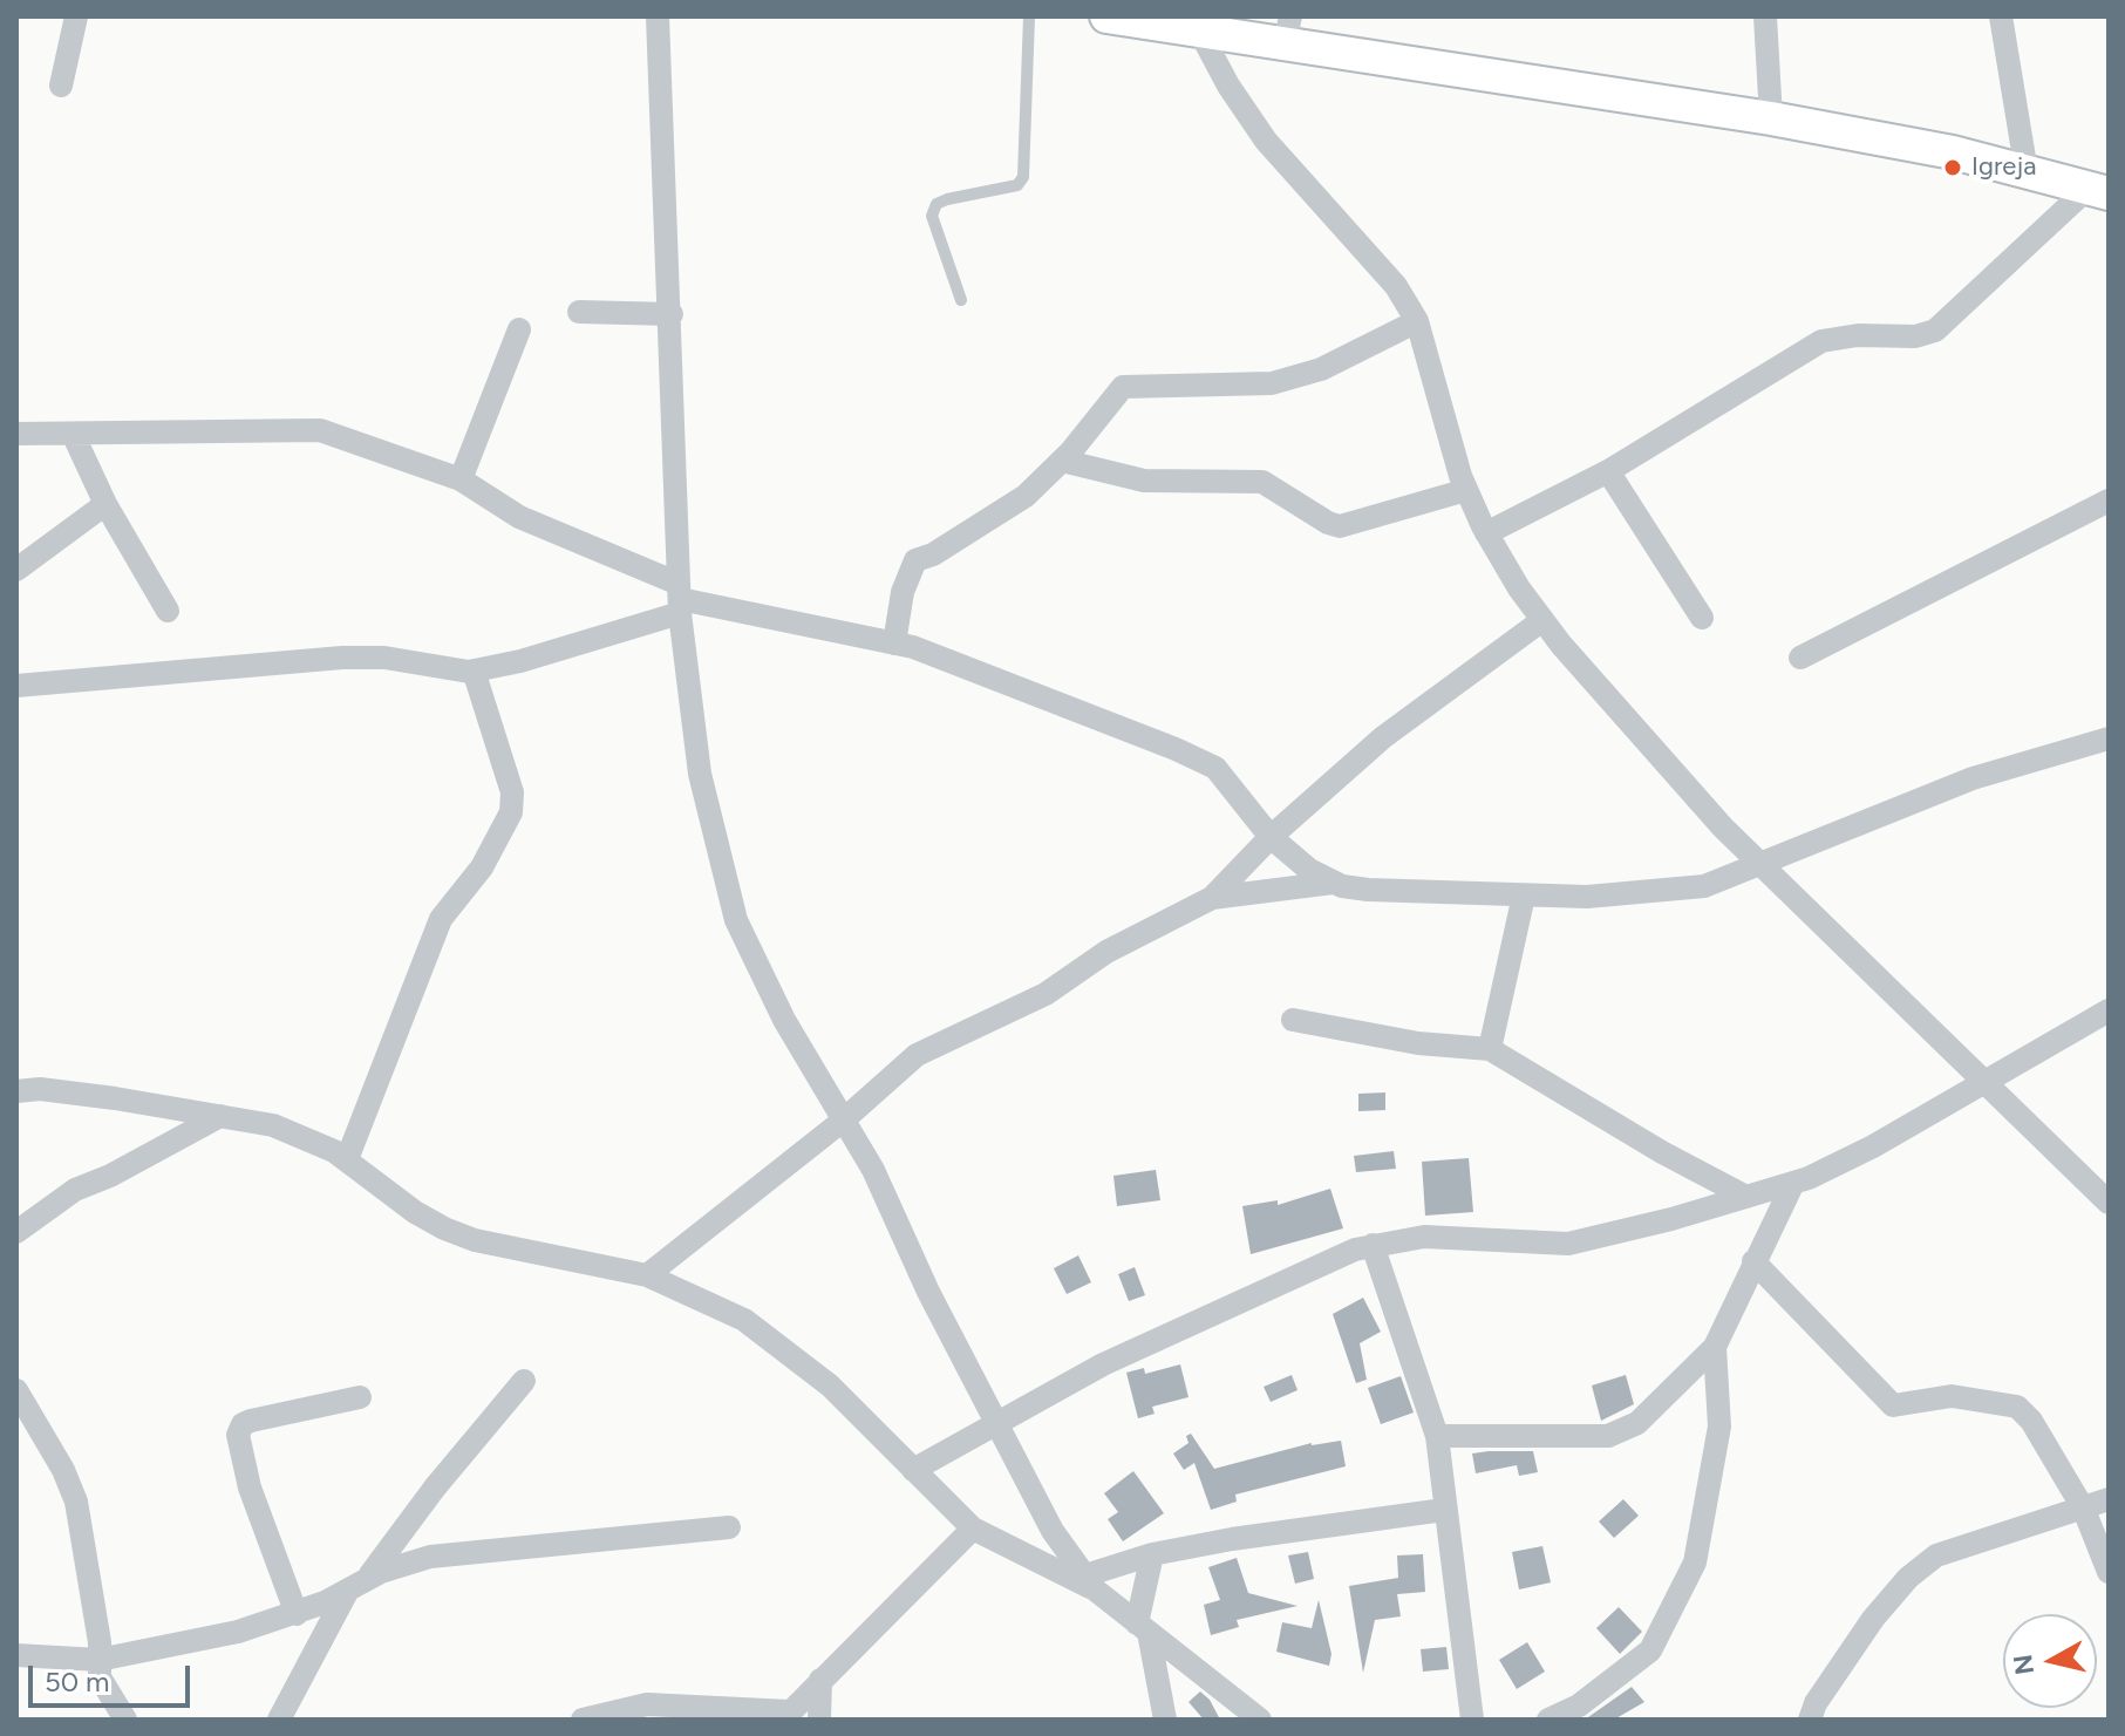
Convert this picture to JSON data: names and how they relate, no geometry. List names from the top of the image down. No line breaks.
{"places":["Igreja"],"scale_bar":"50 m","north":"left"}
